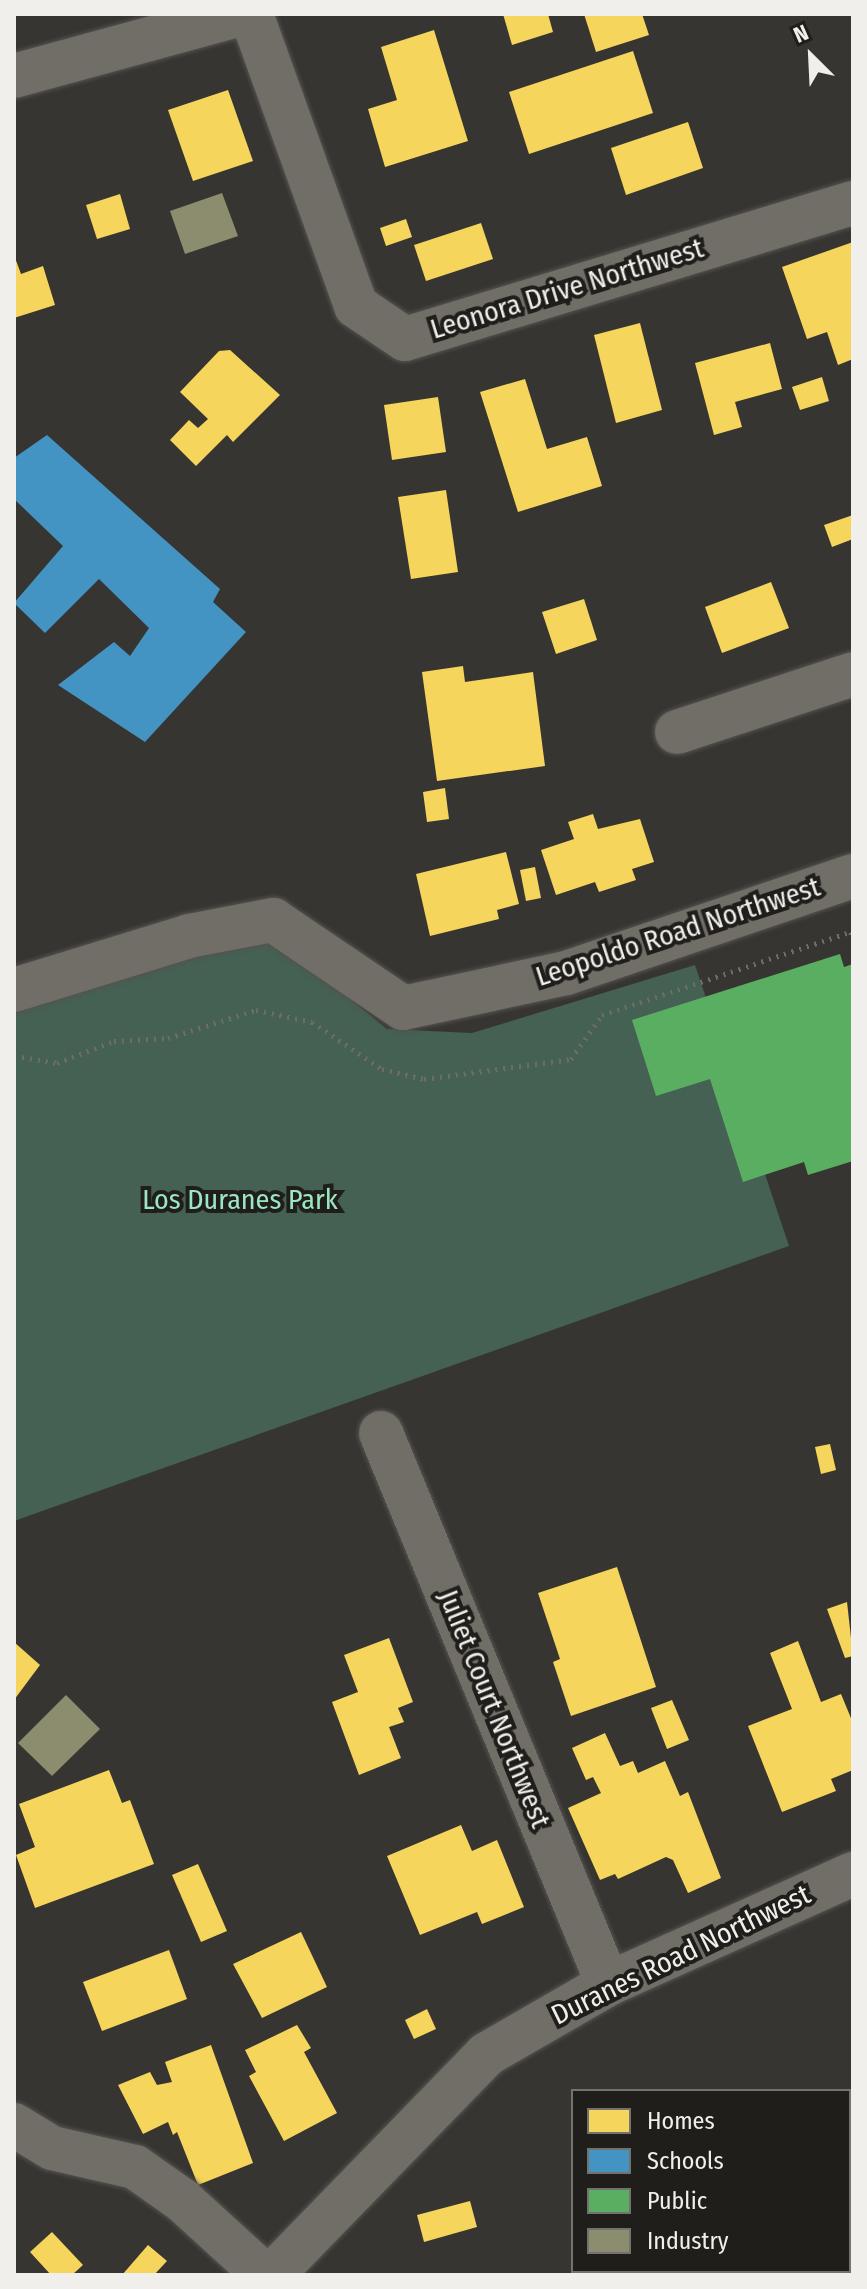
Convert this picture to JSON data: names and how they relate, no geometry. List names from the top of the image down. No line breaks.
{"streets":{"street":["Leonora Drive Northwest","Leopoldo Road Northwest","Juliet Court Northwest","Duranes Road Northwest"]},"crossings":[["Juliet Court Northwest","Duranes Road Northwest"]],"parks":["Los Duranes Park"],"legend":["Homes","Schools","Public","Industry"],"north":"top left"}
